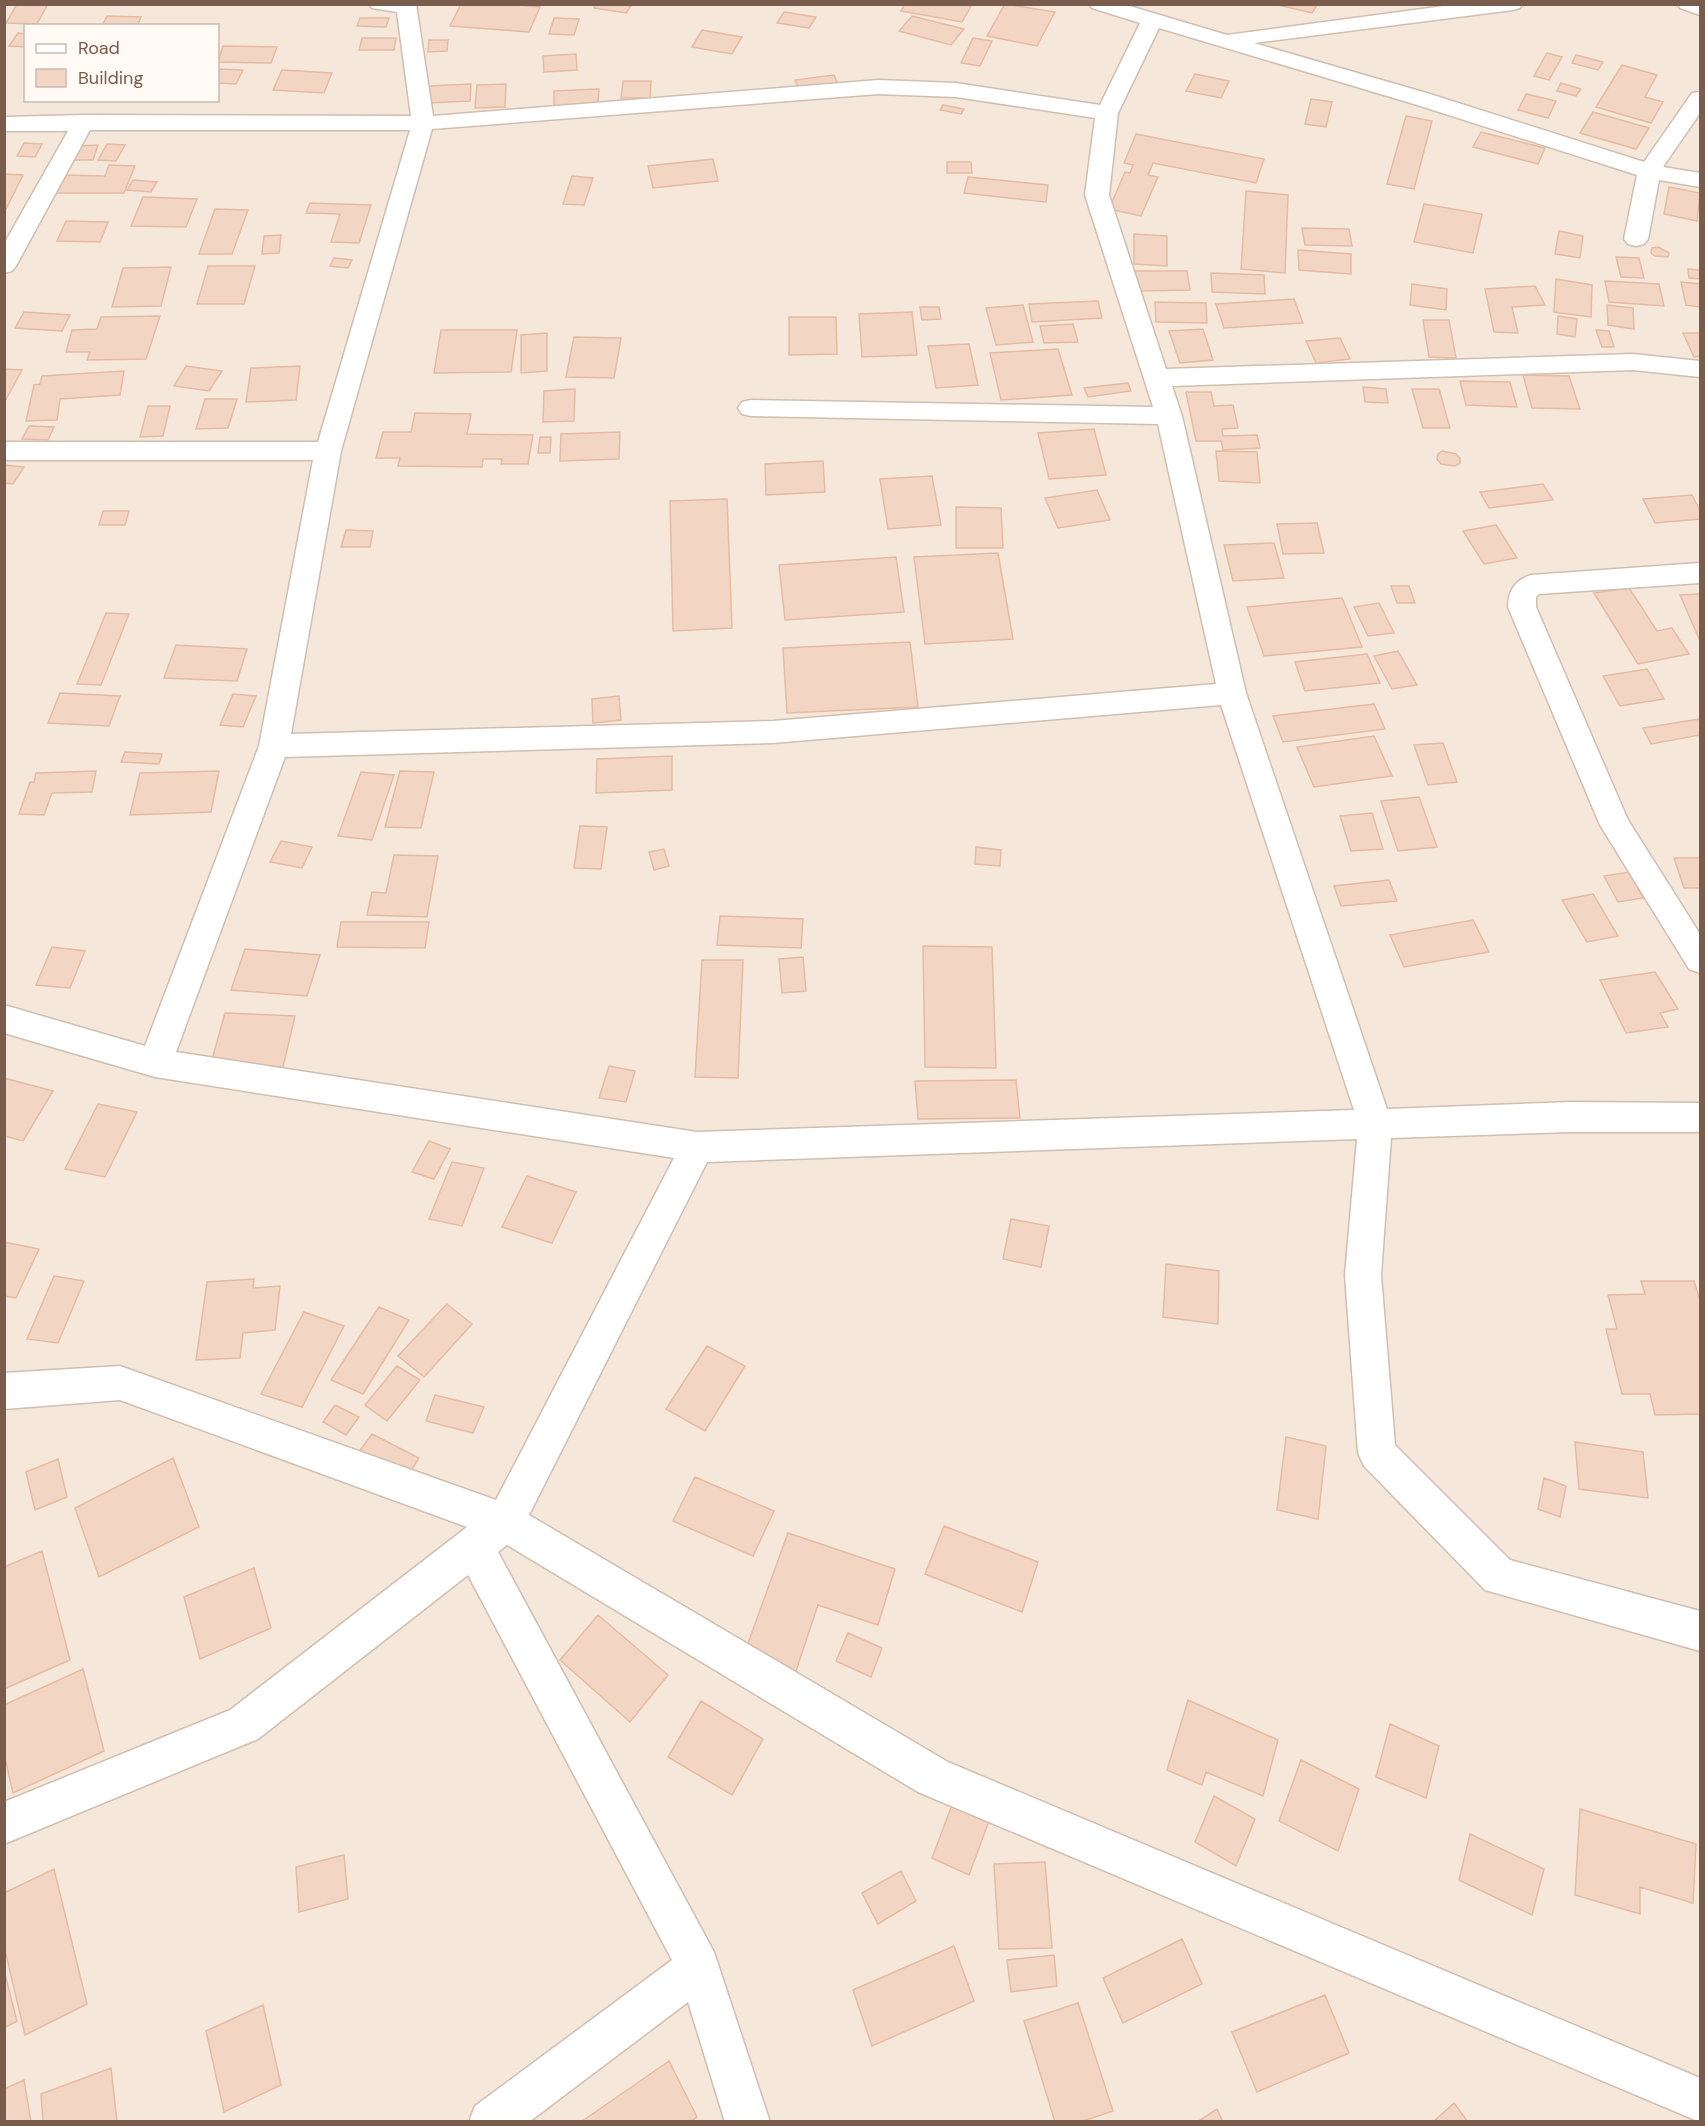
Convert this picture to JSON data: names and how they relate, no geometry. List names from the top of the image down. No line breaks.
{"legend":["Road","Building"]}
